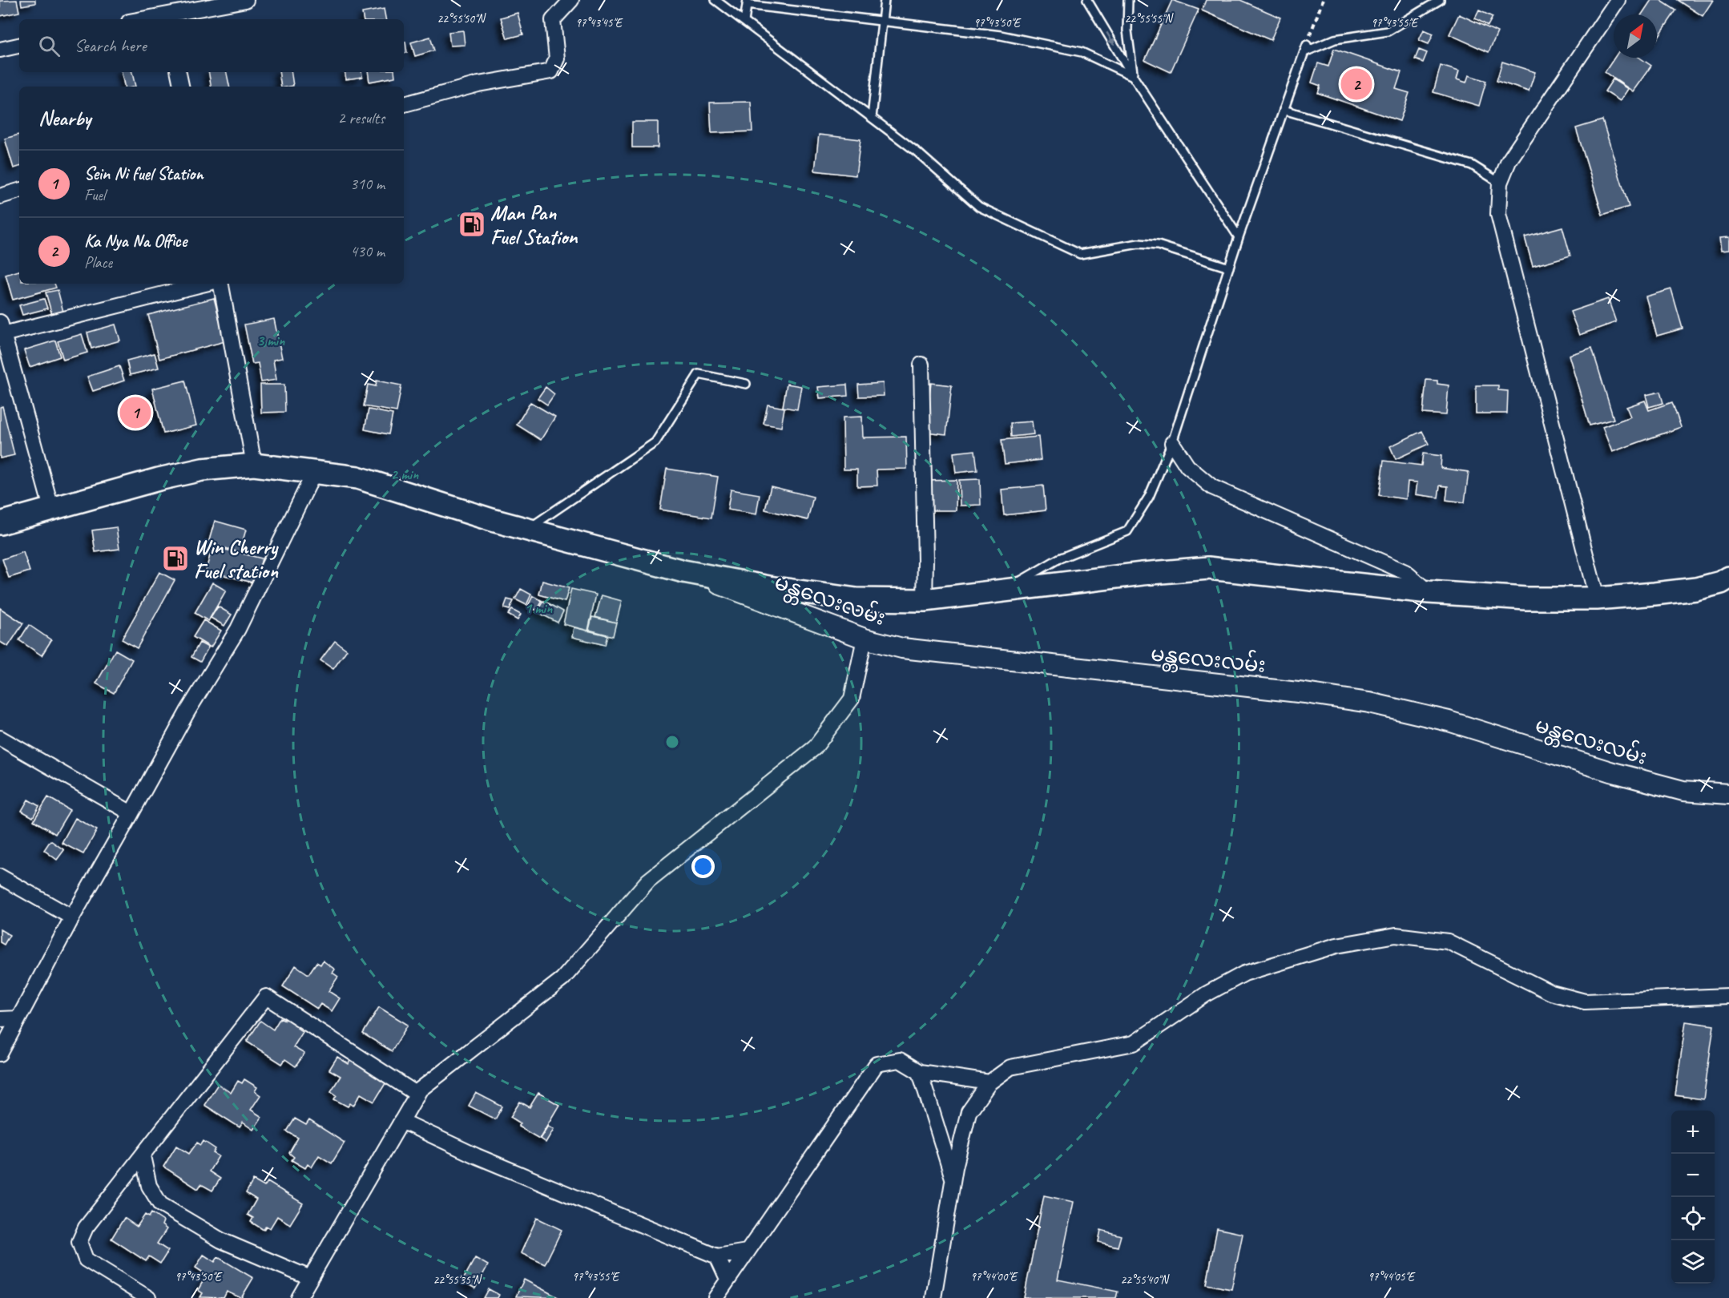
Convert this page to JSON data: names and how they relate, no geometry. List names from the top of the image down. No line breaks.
{"streets":{"main road":["မန္တလေးလမ်း"]},"places":{"fuel station":["Man Pan Fuel Station","Win Cherry Fuel station"]},"north":"top right","page":{"search":"Search here","pins":["2","1"],"heading":["Nearby","2 results"],"list":[{"mark":"1","name":"Sein Ni fuel Station","note":"Fuel","value":"310 m"},{"mark":"2","name":"Ka Nya Na Office","note":"Place","value":"430 m"}],"map_buttons":["+","−"]},"coordinates":["22°55'50\"N","22°55'55\"N","97°43'45\"E","97°43'50\"E","97°43'55\"E","97°44'00\"E","97°44'05\"E","22°55'35\"N","22°55'40\"N"],"rings":["3 min","2 min","1 min"]}
